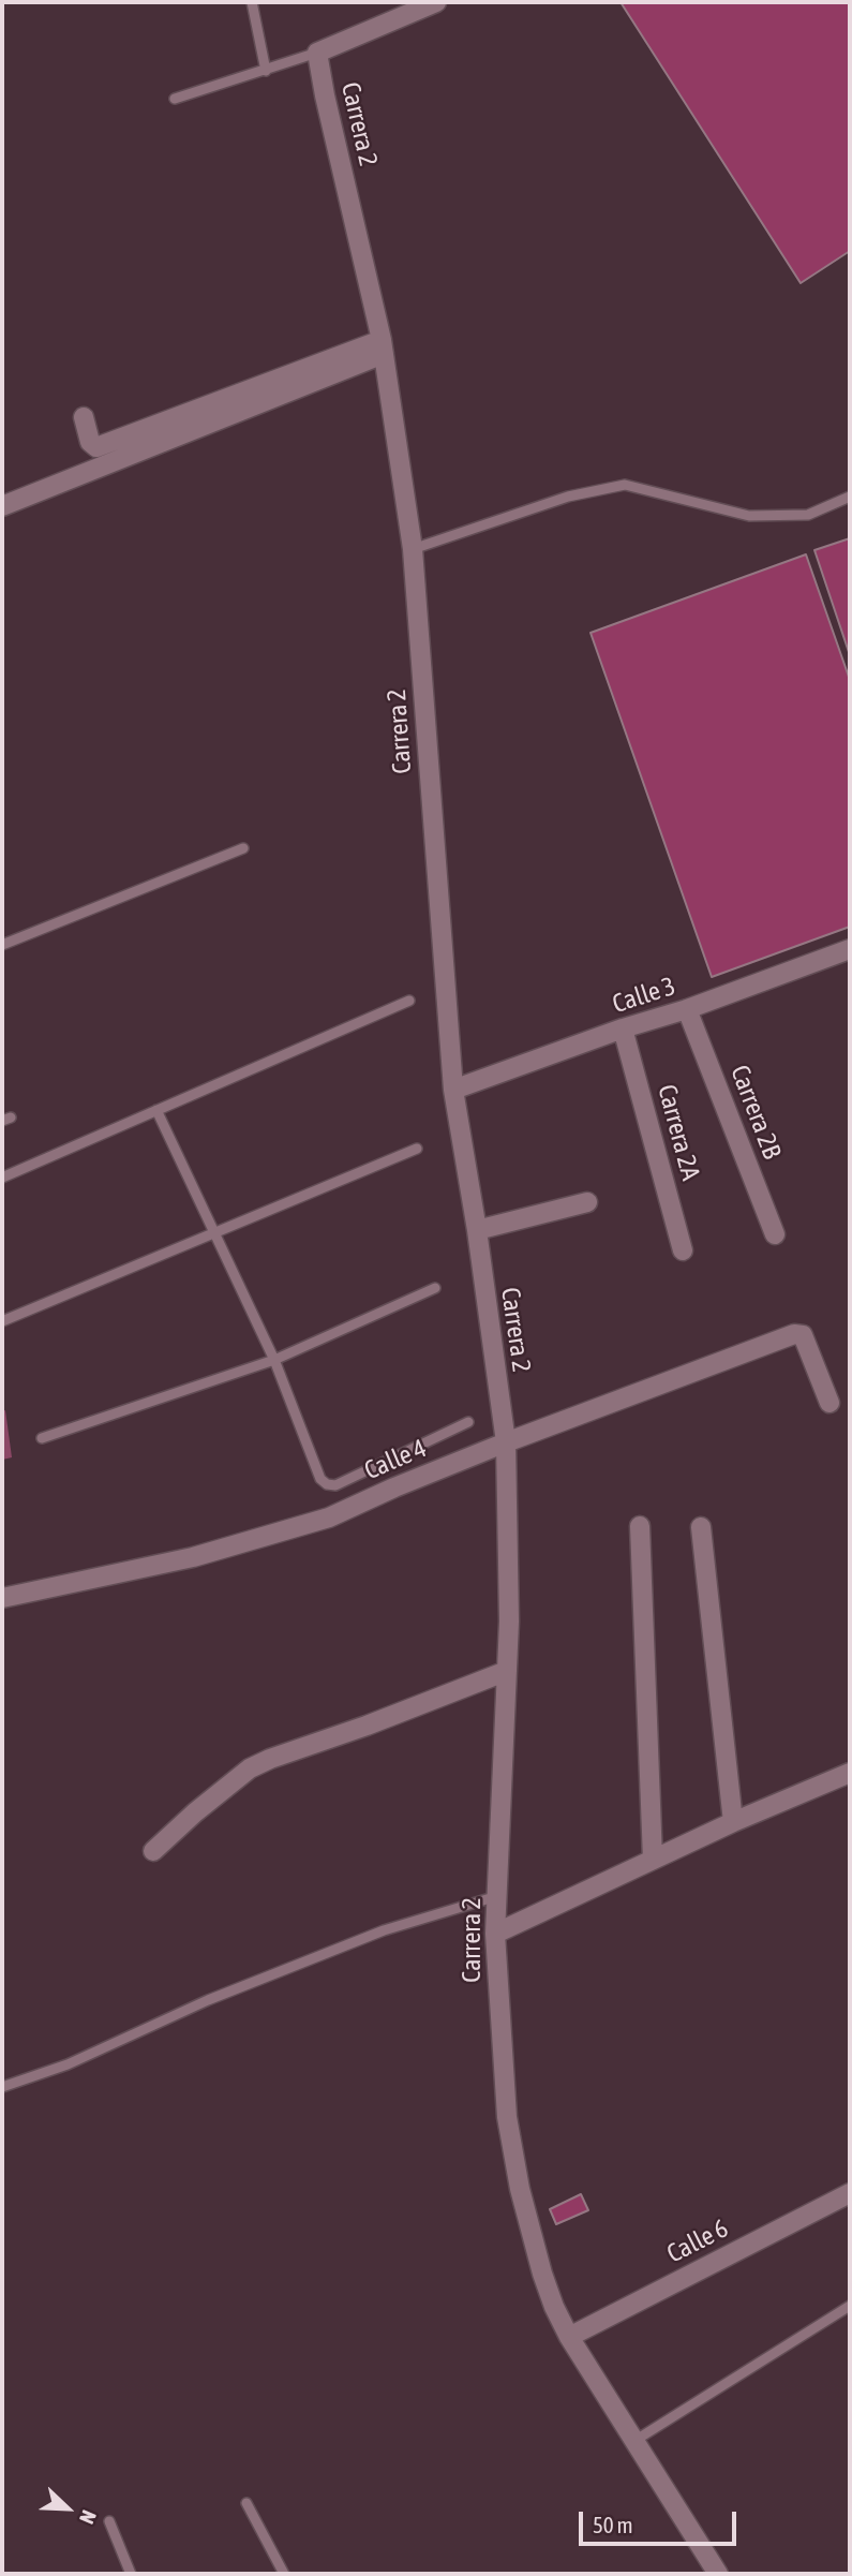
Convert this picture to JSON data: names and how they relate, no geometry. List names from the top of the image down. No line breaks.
{"streets":{"street":["Carrera 2","Calle 3","Carrera 2B","Carrera 2A","Calle 4","Calle 6"]},"crossings":[["Carrera 2","Calle 3"],["Carrera 2","Calle 4"],["Carrera 2","Calle 6"],["Calle 3","Carrera 2B"],["Calle 3","Carrera 2A"]],"scale_bar":"50 m","north":"bottom right"}
